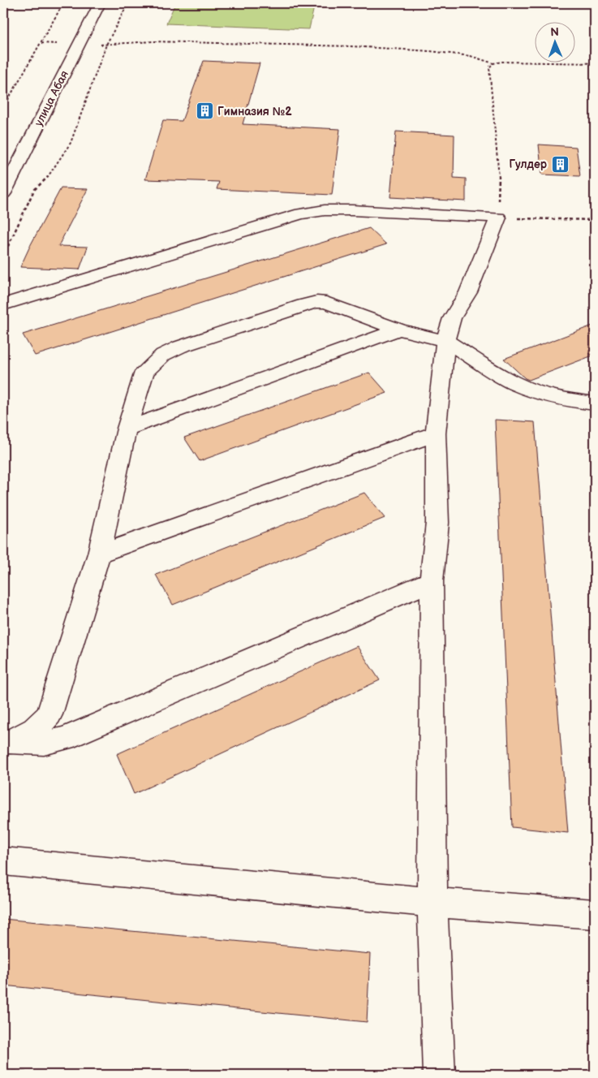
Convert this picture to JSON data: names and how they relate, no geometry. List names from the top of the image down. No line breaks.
{"streets":{"street":["улица Абая"]},"places":{"building":["Гимназия №2","Гулдер"]},"north":"top"}
